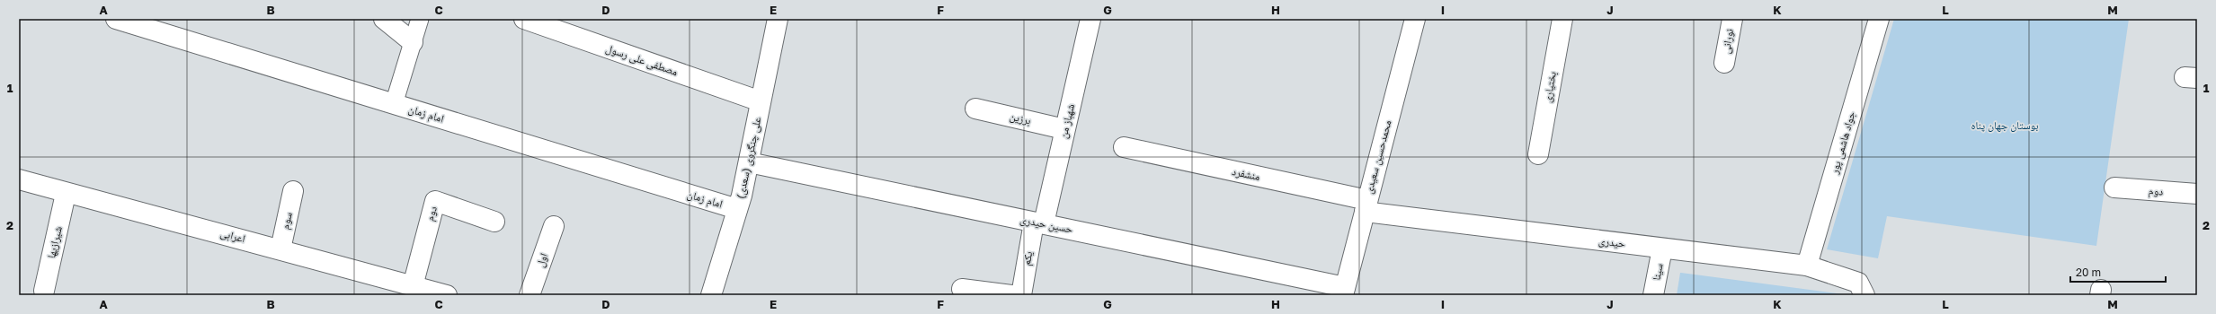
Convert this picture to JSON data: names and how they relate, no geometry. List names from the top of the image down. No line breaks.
{"streets":{"street":["نورانی","مصطفی علی رسول","بختیاری","امام زمان","برزین","شهباز من","جواد هاشمی پور","محمدحسین سعیدی","علی چنگروی (سعدی)","منشفرد","دوم","سوم","حسین حیدری","اعرابی","شیرازیها","حیدری","یکم","اول","سینا"]},"crossings":[["مصطفی علی رسول","علی چنگروی (سعدی)"],["امام زمان","علی چنگروی (سعدی)"],["برزین","شهباز من"],["شهباز من","حسین حیدری"],["شهباز من","یکم"],["جواد هاشمی پور","حیدری"],["محمدحسین سعیدی","منشفرد"],["محمدحسین سعیدی","حسین حیدری"],["محمدحسین سعیدی","حیدری"],["علی چنگروی (سعدی)","حسین حیدری"],["منشفرد","حیدری"],["دوم","اعرابی"],["سوم","اعرابی"],["حسین حیدری","یکم"],["اعرابی","شیرازیها"],["حیدری","سینا"]],"parks":["بوستان جهان پناه"],"scale_bar":"20 m","grid":{"columns":["A","B","C","D","E","F","G","H","I","J","K","L","M"],"rows":["1","2"]}}
